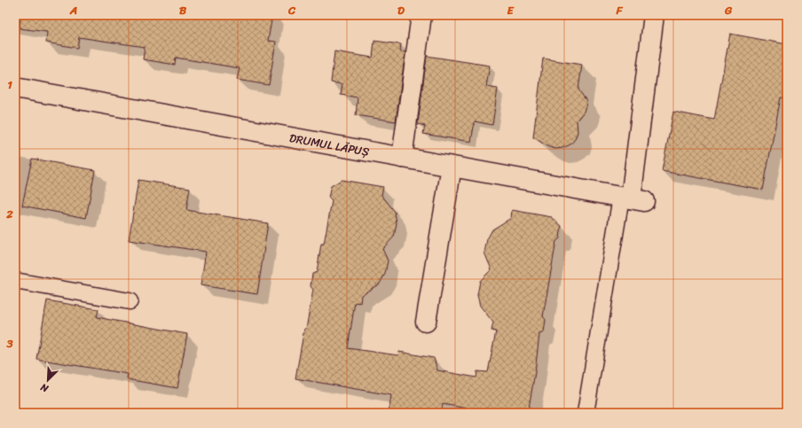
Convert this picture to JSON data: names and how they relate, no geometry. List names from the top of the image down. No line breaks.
{"streets":{"street":["DRUMUL LĂPUȘ"]},"north":"bottom left","grid":{"columns":["A","B","C","D","E","F","G"],"rows":["1","2","3"]}}
